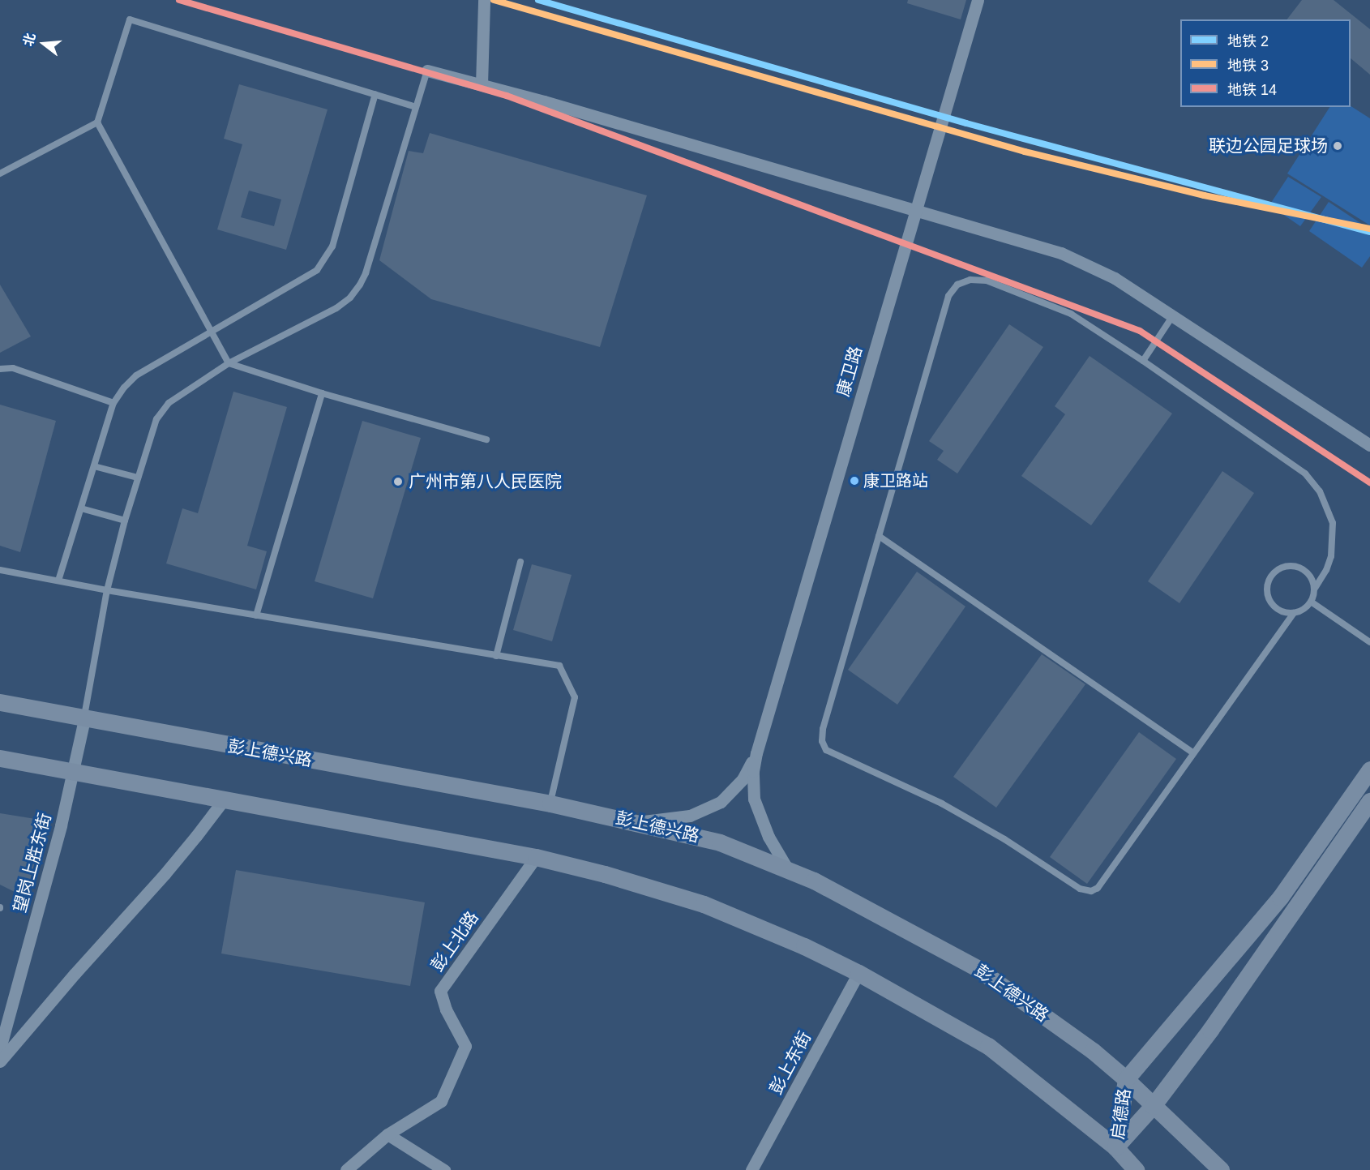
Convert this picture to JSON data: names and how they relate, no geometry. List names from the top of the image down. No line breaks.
{"streets":{"street":["康卫路","彭上德兴路","望岗上胜东街","彭上北路","彭上东街","启德路"]},"crossings":[["彭上德兴路","望岗上胜东街"],["彭上德兴路","启德路"]],"places":["联边公园足球场","康卫路站","广州市第八人民医院"],"lines":["metro line 2","metro line 3","metro line 14"],"legend":["地铁 2","地铁 3","地铁 14"],"north":"left"}
